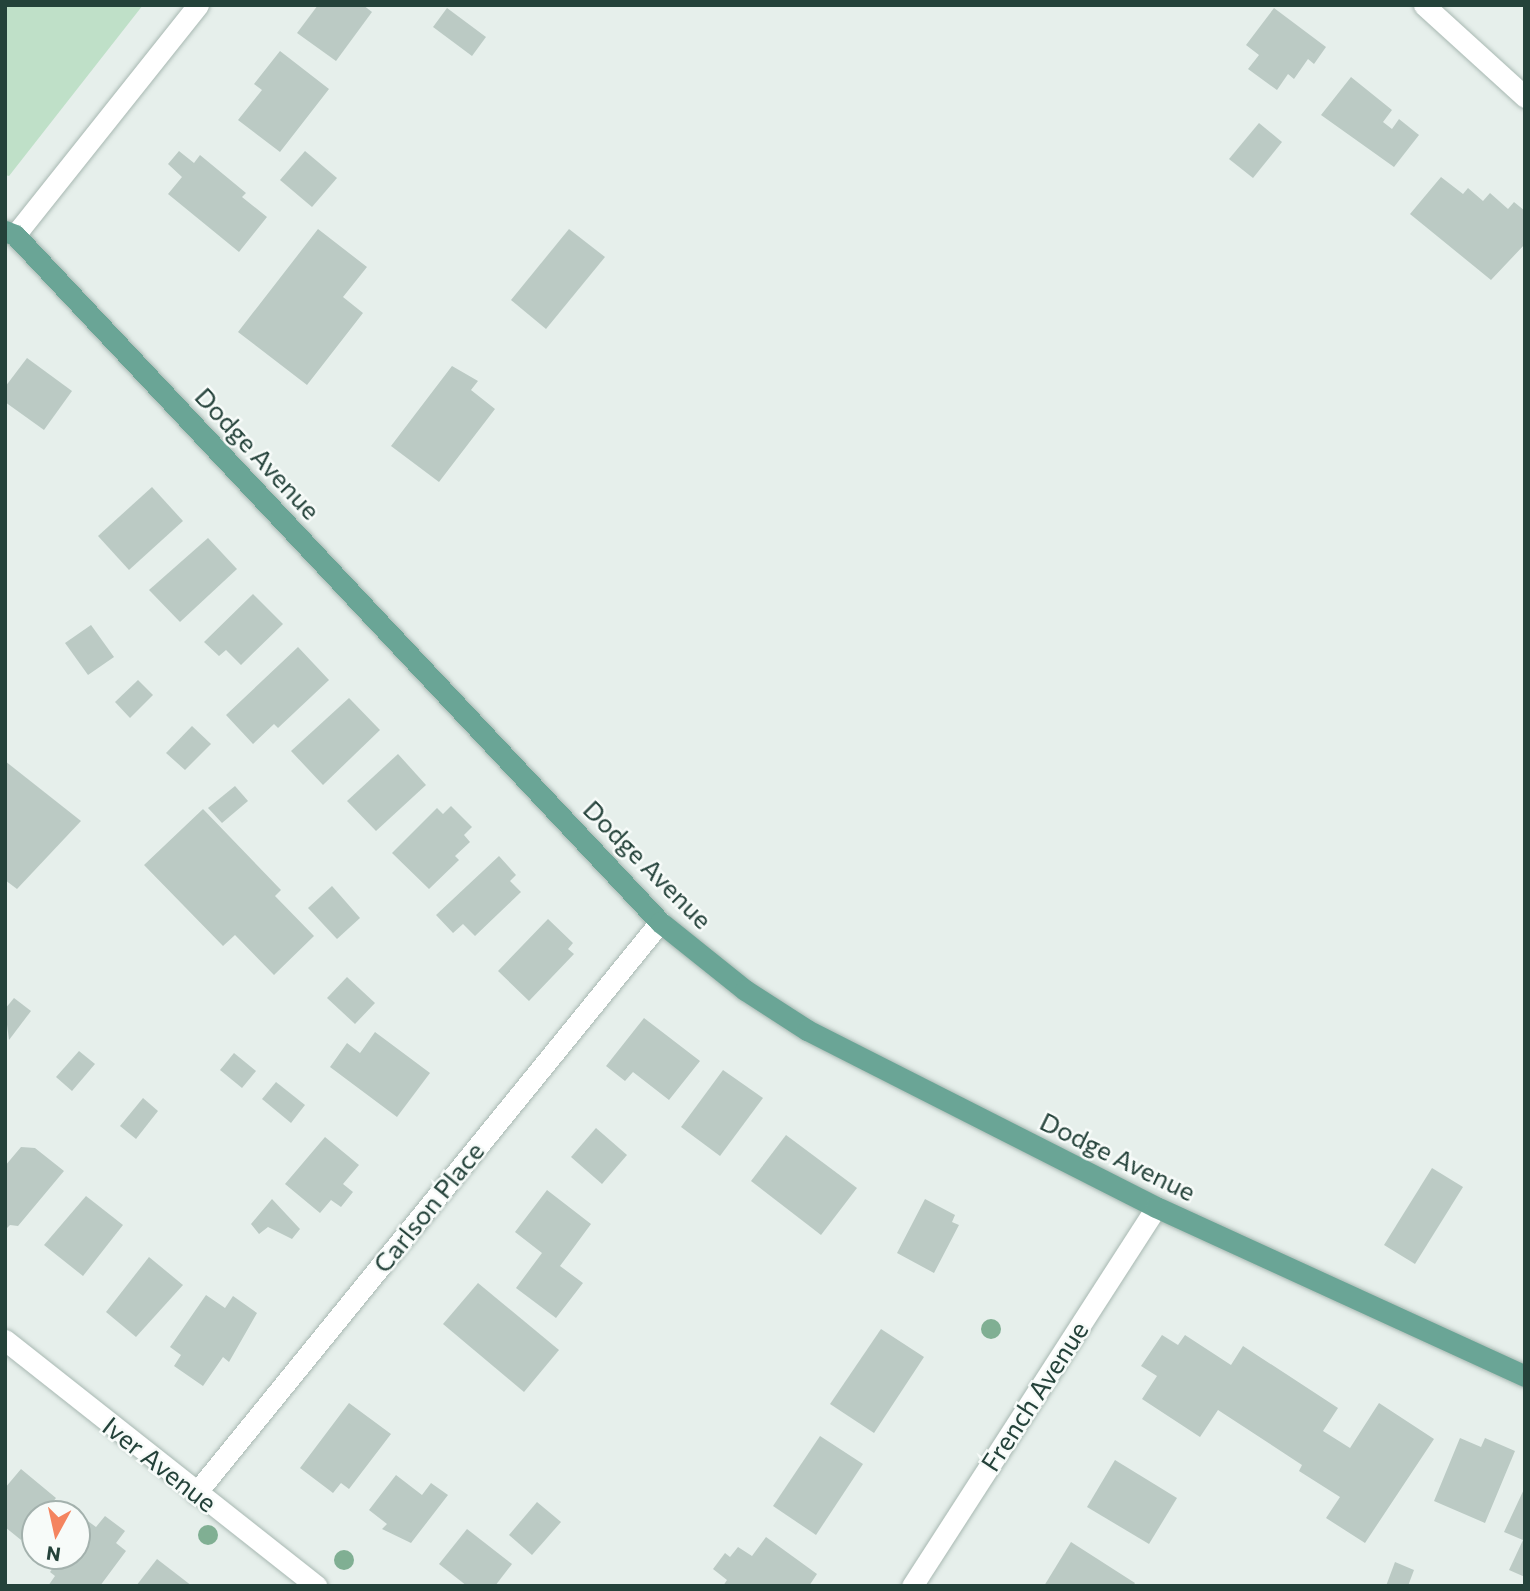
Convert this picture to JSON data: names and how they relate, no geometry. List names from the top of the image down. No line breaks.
{"streets":{"main road":["Dodge Avenue"],"street":["Carlson Place","French Avenue","Iver Avenue"]},"crossings":[["Dodge Avenue","Carlson Place"],["Dodge Avenue","French Avenue"],["Carlson Place","Iver Avenue"]],"north":"bottom"}
